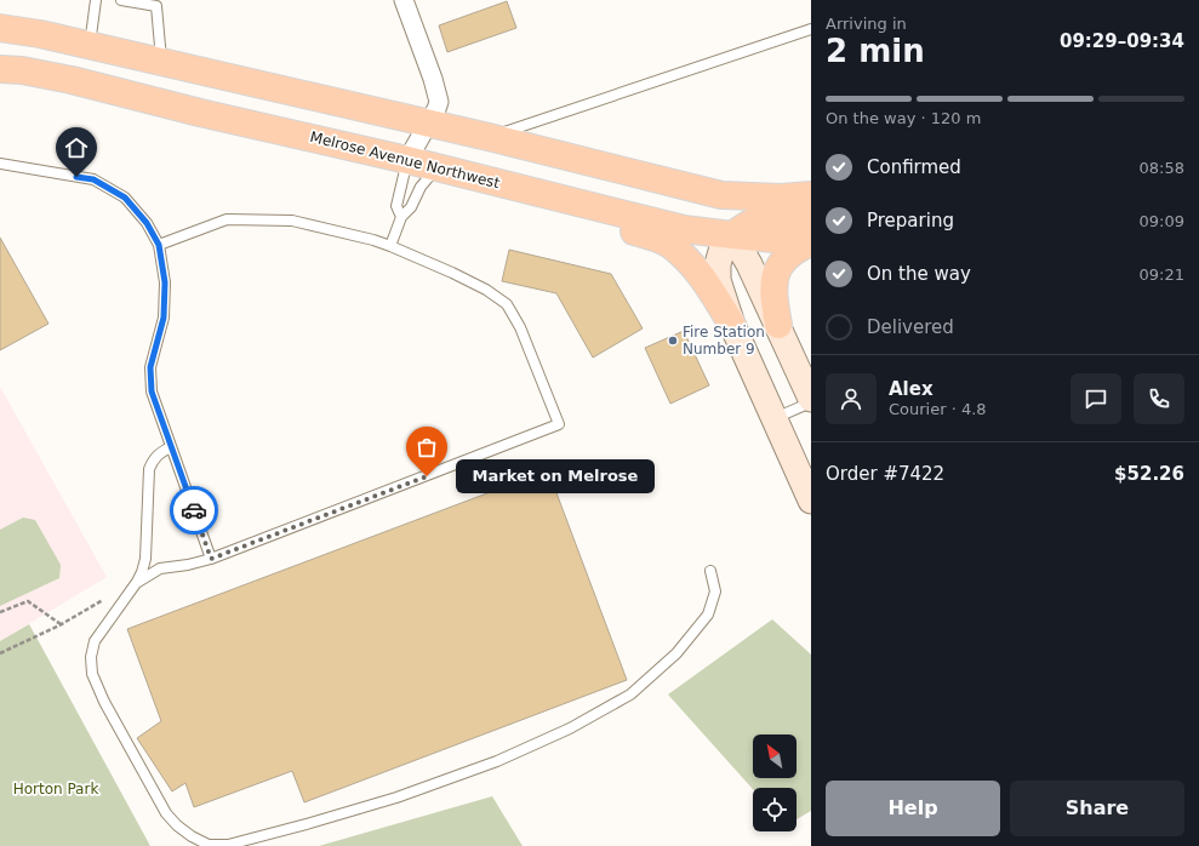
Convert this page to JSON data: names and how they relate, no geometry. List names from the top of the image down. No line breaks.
{"streets":{"main road":["Melrose Avenue Northwest"]},"parks":["Horton Park"],"places":["Fire Station Number 9","Market on Melrose"],"north":"top left","page":{"heading":["2 min","Arriving in","09:29–09:34"],"panel":["Alex","Courier · 4.8","Order #7422","$52.26"],"bar":"On the way · 120 m","list":[["Confirmed","08:58"],["Preparing","09:09"],["On the way","09:21"],"Delivered"],"bubble":"Market on Melrose","buttons":["Help","Share"]}}
